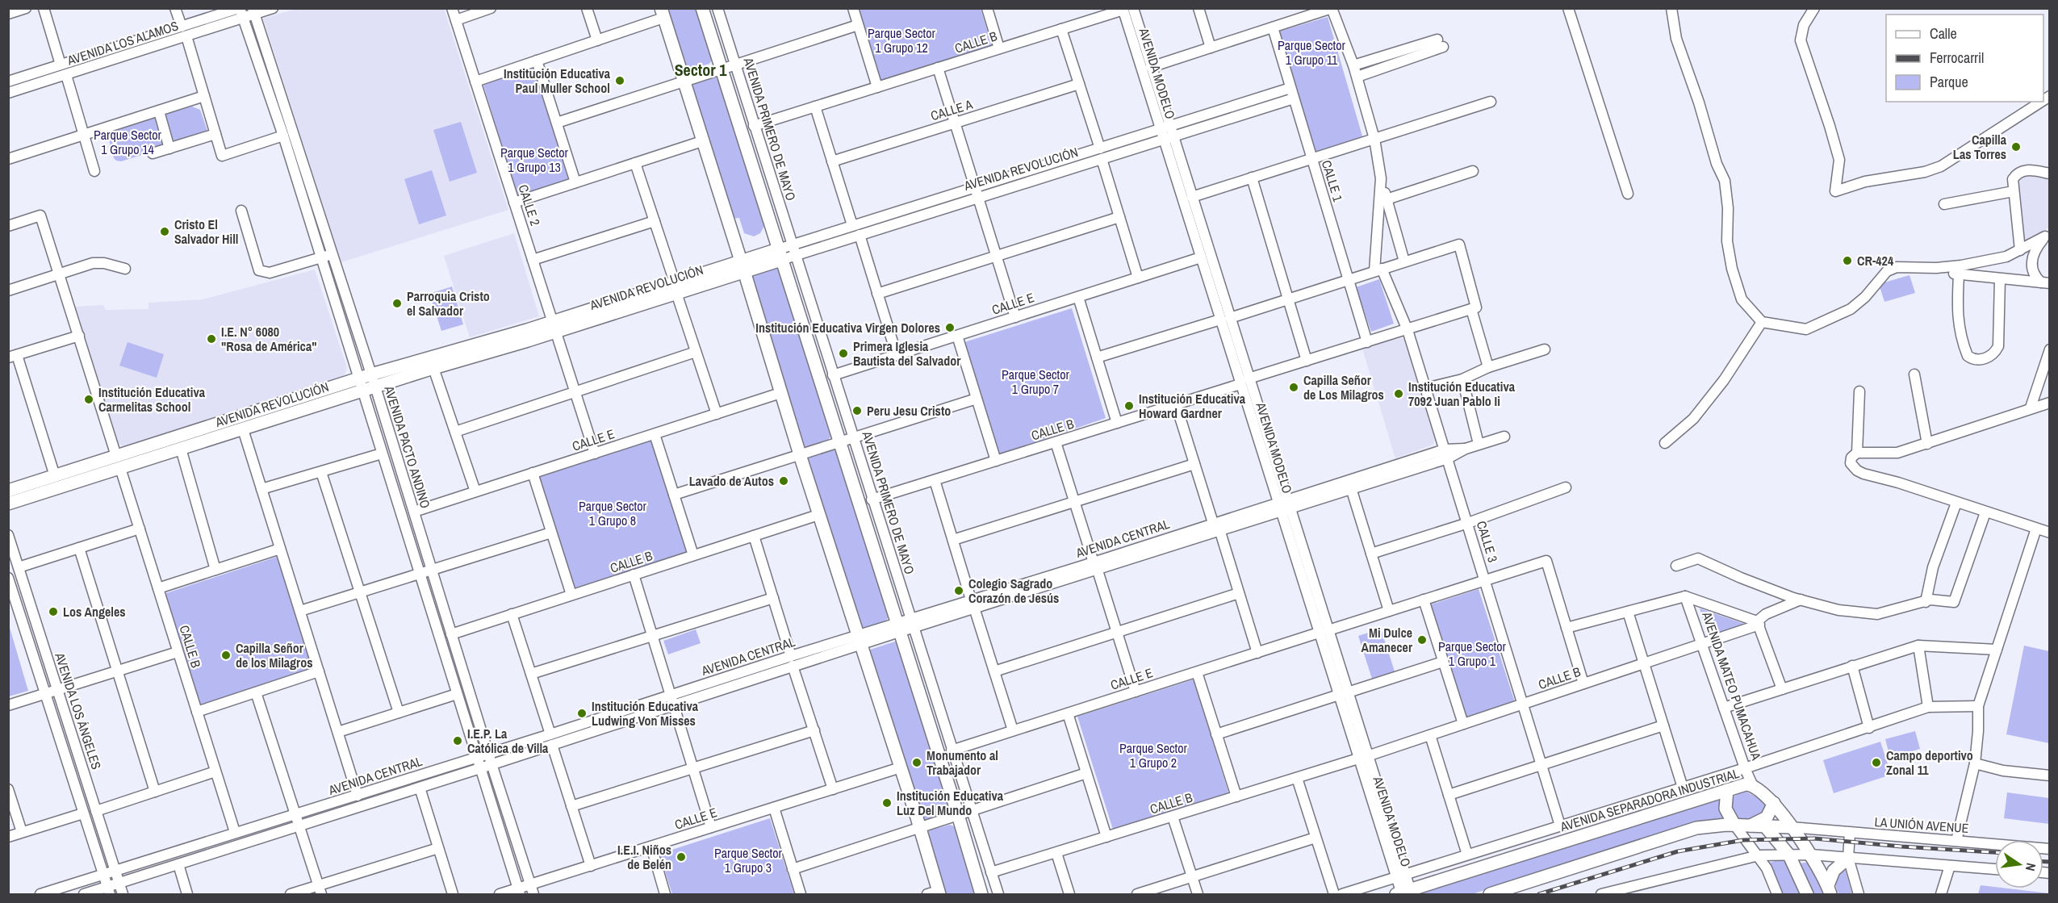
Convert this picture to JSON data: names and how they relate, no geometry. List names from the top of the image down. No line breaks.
{"streets":{"main road":["AVENIDA REVOLUCIÓN","AVENIDA SEPARADORA INDUSTRIAL"],"street":["CALLE B","AVENIDA LOS ALAMOS","AVENIDA MODELO","CALLE A","AVENIDA PRIMERO DE MAYO","CALLE 1","CALLE 2","CALLE E","AVENIDA PACTO ANDINO","AVENIDA CENTRAL","CALLE 3","AVENIDA MATEO PUMACAHUA","AVENIDA LOS ÁNGELES","LA UNIÓN AVENUE"]},"crossings":[["CALLE B","AVENIDA MODELO"],["CALLE B","AVENIDA PRIMERO DE MAYO"],["CALLE B","AVENIDA REVOLUCIÓN"],["CALLE B","CALLE 1"],["CALLE B","AVENIDA PACTO ANDINO"],["CALLE B","AVENIDA CENTRAL"],["CALLE B","CALLE 3"],["CALLE B","AVENIDA MATEO PUMACAHUA"],["AVENIDA LOS ALAMOS","AVENIDA PACTO ANDINO"],["AVENIDA MODELO","AVENIDA REVOLUCIÓN"],["AVENIDA MODELO","CALLE E"],["AVENIDA MODELO","AVENIDA CENTRAL"],["AVENIDA MODELO","AVENIDA SEPARADORA INDUSTRIAL"],["AVENIDA PRIMERO DE MAYO","AVENIDA REVOLUCIÓN"],["AVENIDA PRIMERO DE MAYO","CALLE E"],["AVENIDA PRIMERO DE MAYO","AVENIDA CENTRAL"],["AVENIDA REVOLUCIÓN","CALLE 1"],["AVENIDA REVOLUCIÓN","CALLE 2"],["AVENIDA REVOLUCIÓN","AVENIDA PACTO ANDINO"],["CALLE 2","CALLE E"],["CALLE E","AVENIDA PACTO ANDINO"],["CALLE E","CALLE 3"],["AVENIDA PACTO ANDINO","AVENIDA CENTRAL"],["AVENIDA CENTRAL","CALLE 3"],["AVENIDA CENTRAL","AVENIDA LOS ÁNGELES"],["CALLE 3","AVENIDA SEPARADORA INDUSTRIAL"],["AVENIDA MATEO PUMACAHUA","AVENIDA SEPARADORA INDUSTRIAL"],["AVENIDA SEPARADORA INDUSTRIAL","LA UNIÓN AVENUE"]],"districts":["Sector 1"],"parks":["Parque Sector 1 Grupo 12","Parque Sector 1 Grupo 11","Parque Sector 1 Grupo 14","Parque Sector 1 Grupo 13","Parque Sector 1 Grupo 7","Parque Sector 1 Grupo 8","Parque Sector 1 Grupo 1","Parque Sector 1 Grupo 2","Parque Sector 1 Grupo 3"],"places":["Institución Educativa Paul Muller School","Capilla Las Torres","Cristo El Salvador Hill","CR-424","Parroquia Cristo el Salvador","Institución Educativa Virgen Dolores","I.E. N° 6080 \"Rosa de América\"","Primera Iglesia Bautista del Salvador","Capilla Señor de Los Milagros","Institución Educativa 7092 Juan Pablo Ii","Institución Educativa Carmelitas School","Institución Educativa Howard Gardner","Peru Jesu Cristo","Lavado de Autos","Colegio Sagrado Corazón de Jesús","Los Angeles","Mi Dulce Amanecer","Capilla Señor de los Milagros","Institución Educativa Ludwing Von Misses","I.E.P. La Católica de Villa","Monumento al Trabajador","Campo deportivo Zonal 11","Institución Educativa Luz Del Mundo","I.E.I. Niños de Belén"],"legend":["Calle","Ferrocarril","Parque"],"north":"right"}
